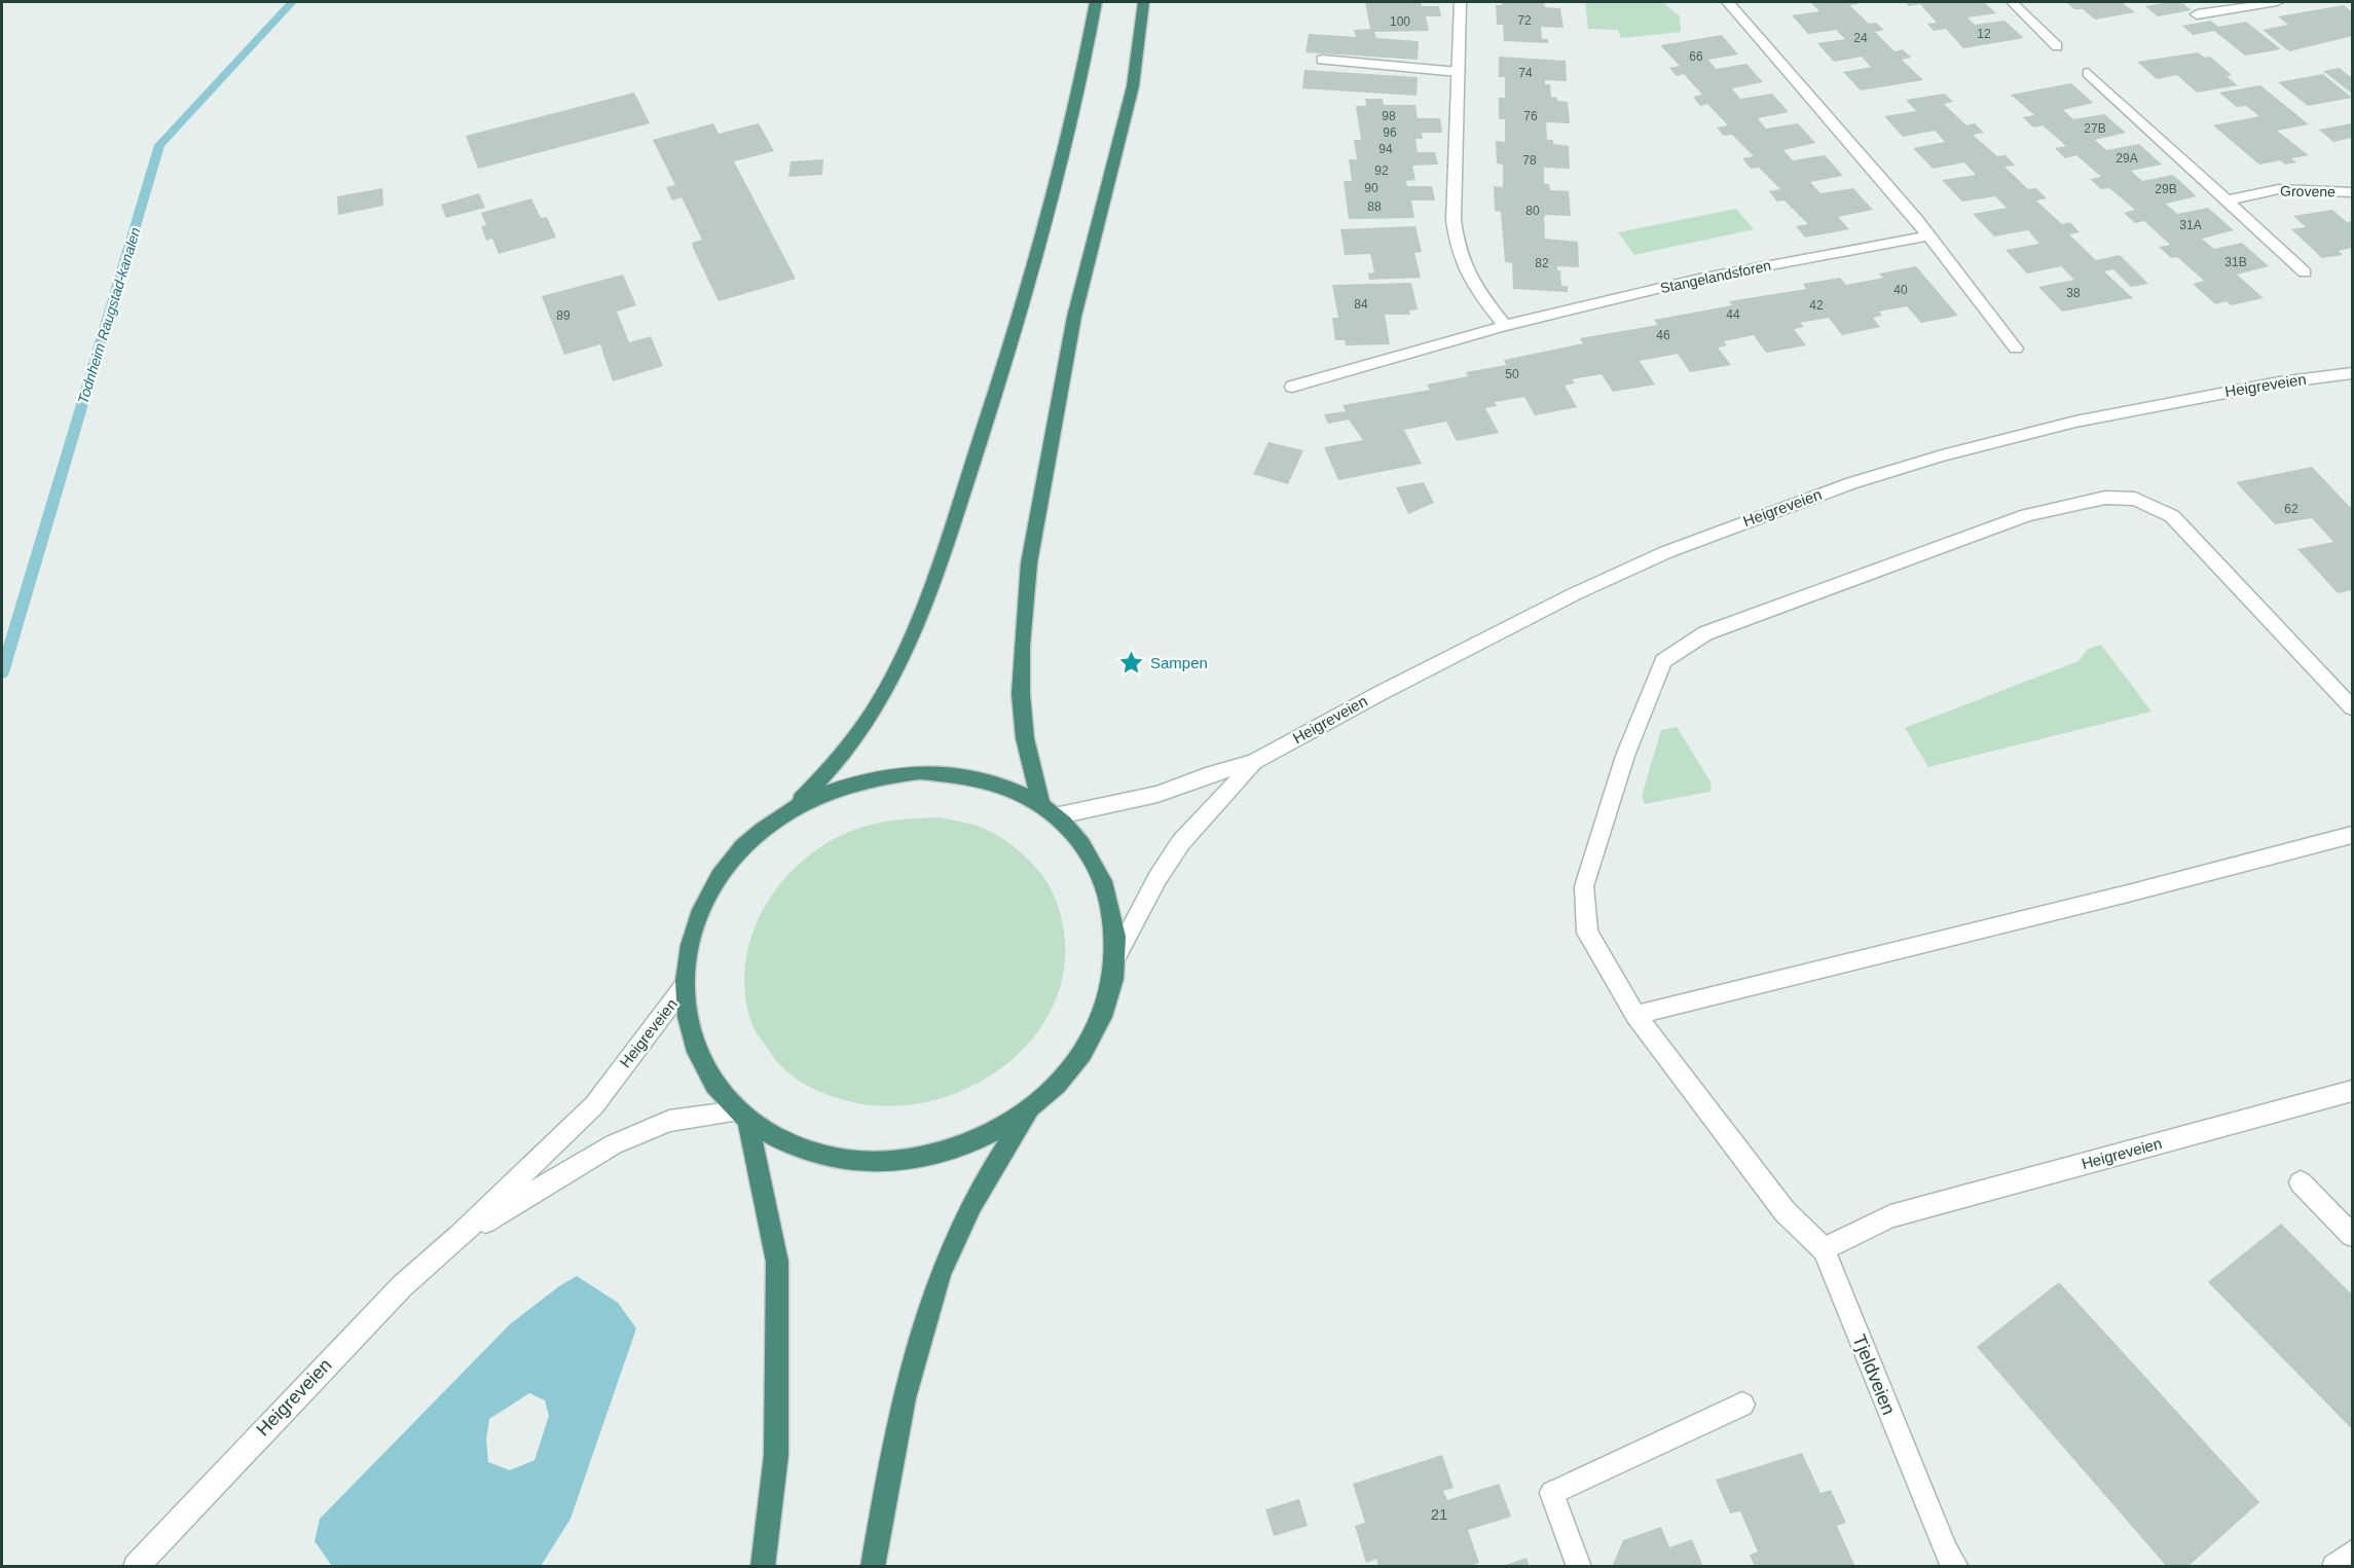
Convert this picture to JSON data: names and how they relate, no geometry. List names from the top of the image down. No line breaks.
{"streets":{"street":["Grovene","Stangelandsforen","Heigreveien","Tjeldveien"]},"crossings":[["Heigreveien","Tjeldveien"]],"water":["Todnheim Raugstad-kanalen"],"places":{"place":["Sampen"]},"house_numbers":["72","100","12","24","66","74","98","76","27B","96","94","29A","78","92","90","29B","88","80","31A","31B","82","40","38","84","42","44","89","46","50","62","21"]}
